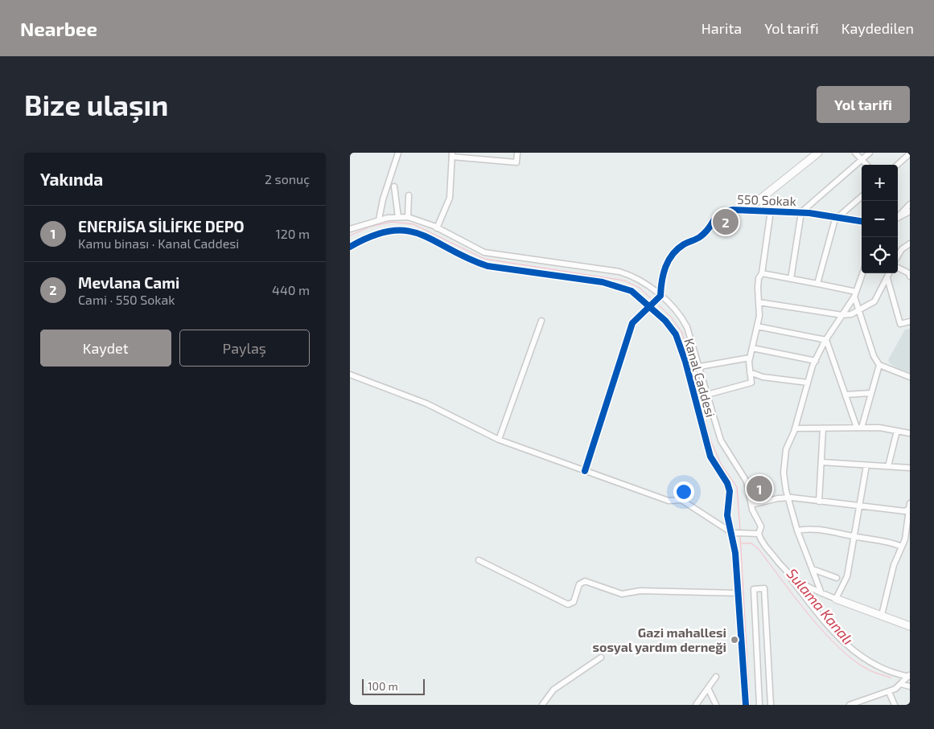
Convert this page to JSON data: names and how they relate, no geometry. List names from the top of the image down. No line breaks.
{"streets":{"street":["550 Sokak","Kanal Caddesi"]},"water":["Sulama Kanalı"],"places":["Gazi mahallesi sosyal yardım derneği"],"scale_bar":"100 m","page":{"header":"Nearbee","nav":["Harita","Yol tarifi","Kaydedilen"],"buttons":["Yol tarifi",["Kaydet","Paylaş"]],"title":"Bize ulaşın","heading":["Yakında","2 sonuç"],"map_buttons":["+","−"],"list":[{"mark":"1","name":"ENERJİSA SİLİFKE DEPO","note":"Kamu binası · Kanal Caddesi","value":"120 m"},{"mark":"2","name":"Mevlana Cami","note":"Cami · 550 Sokak","value":"440 m"}],"pins":["2","1"],"scale":"100 m"}}
